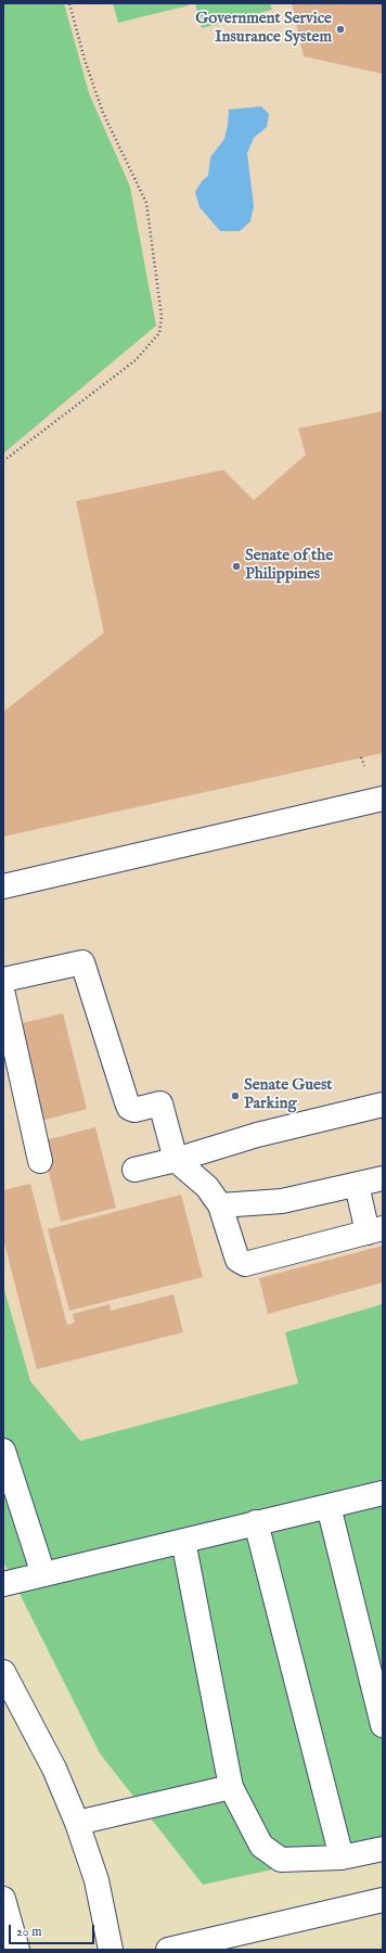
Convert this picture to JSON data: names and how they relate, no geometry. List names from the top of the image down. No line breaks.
{"places":["Government Service Insurance System","Senate of the Philippines","Senate Guest Parking"],"scale_bar":"20 m"}
